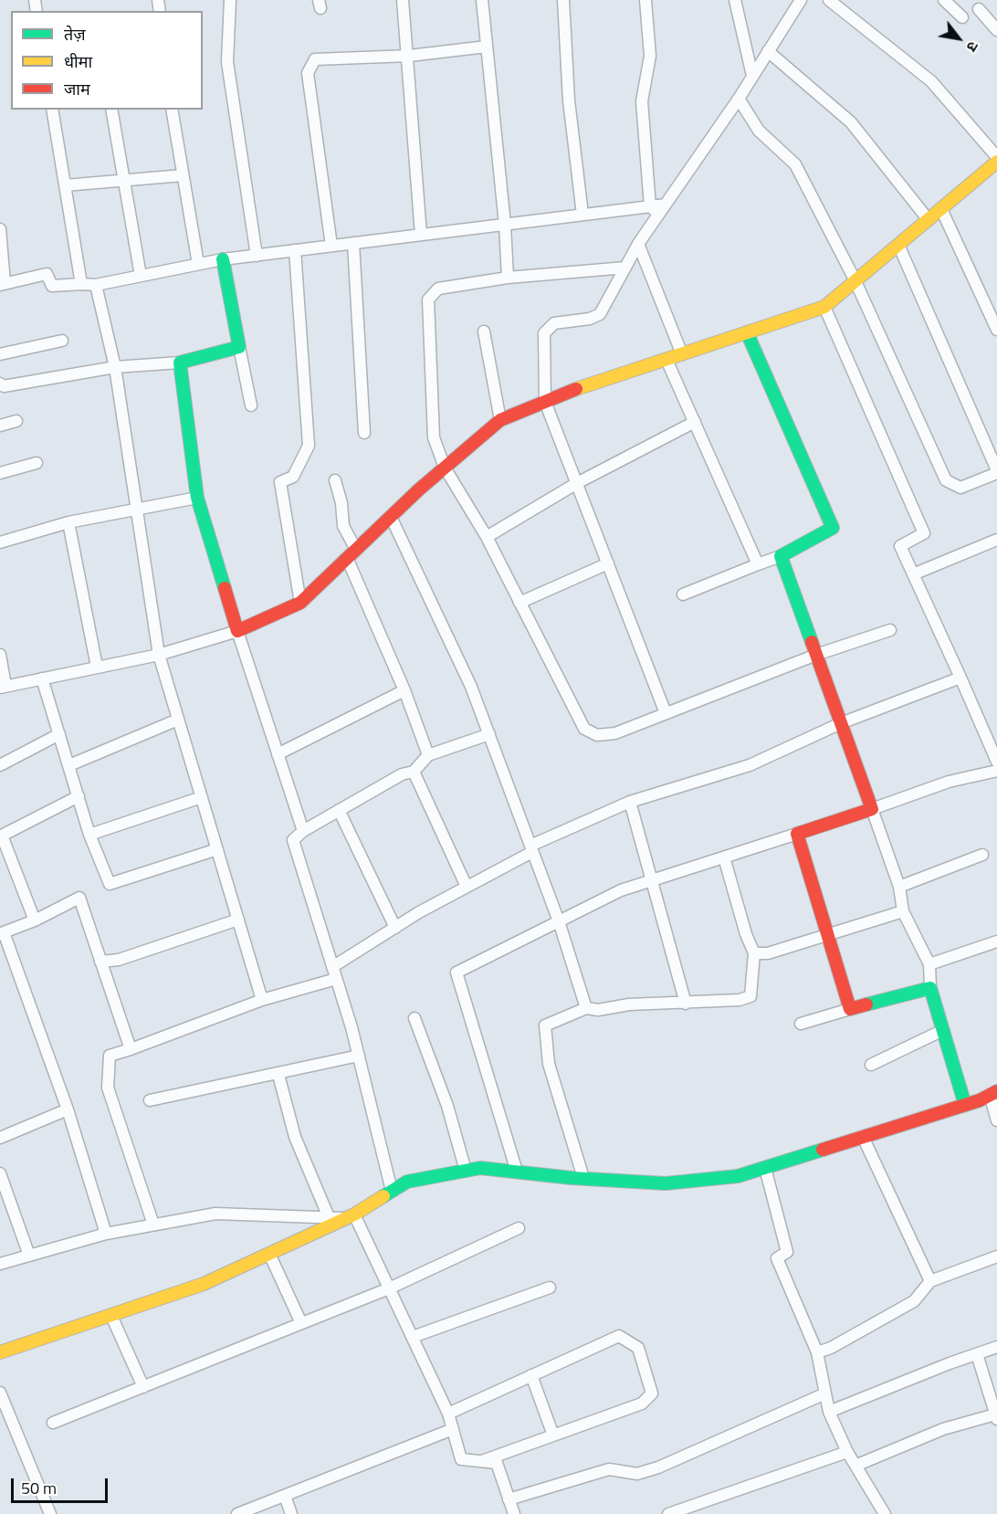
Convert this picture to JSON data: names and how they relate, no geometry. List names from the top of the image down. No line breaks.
{"legend":["तेज़","धीमा","जाम"],"scale_bar":"50 m","north":"bottom right"}
